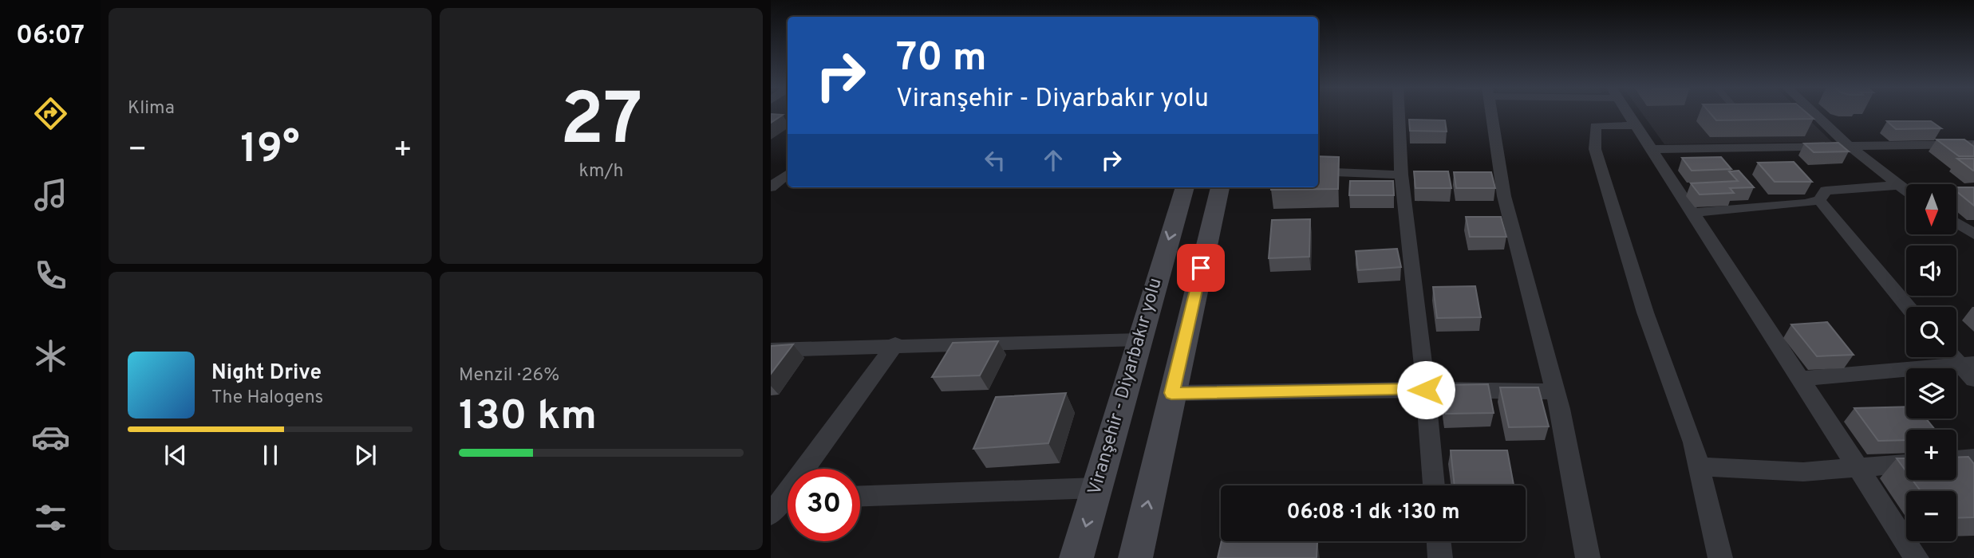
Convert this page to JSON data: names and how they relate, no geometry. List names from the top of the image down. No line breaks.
{"streets":{"main road":["Viranşehir - Diyarbakır yolu"]},"north":"bottom","page":{"tabs":"06:07","tile":["Klima",["27","km/h"],["Menzil · 26%","130 km"]],"turn":["70 m","Viranşehir - Diyarbakır yolu"],"heat":["−","19°","+"],"map_buttons":["+","−"],"song":["Night Drive","The Halogens"],"limit":"30","trip":"06:08 · 1 dk · 130 m"}}
